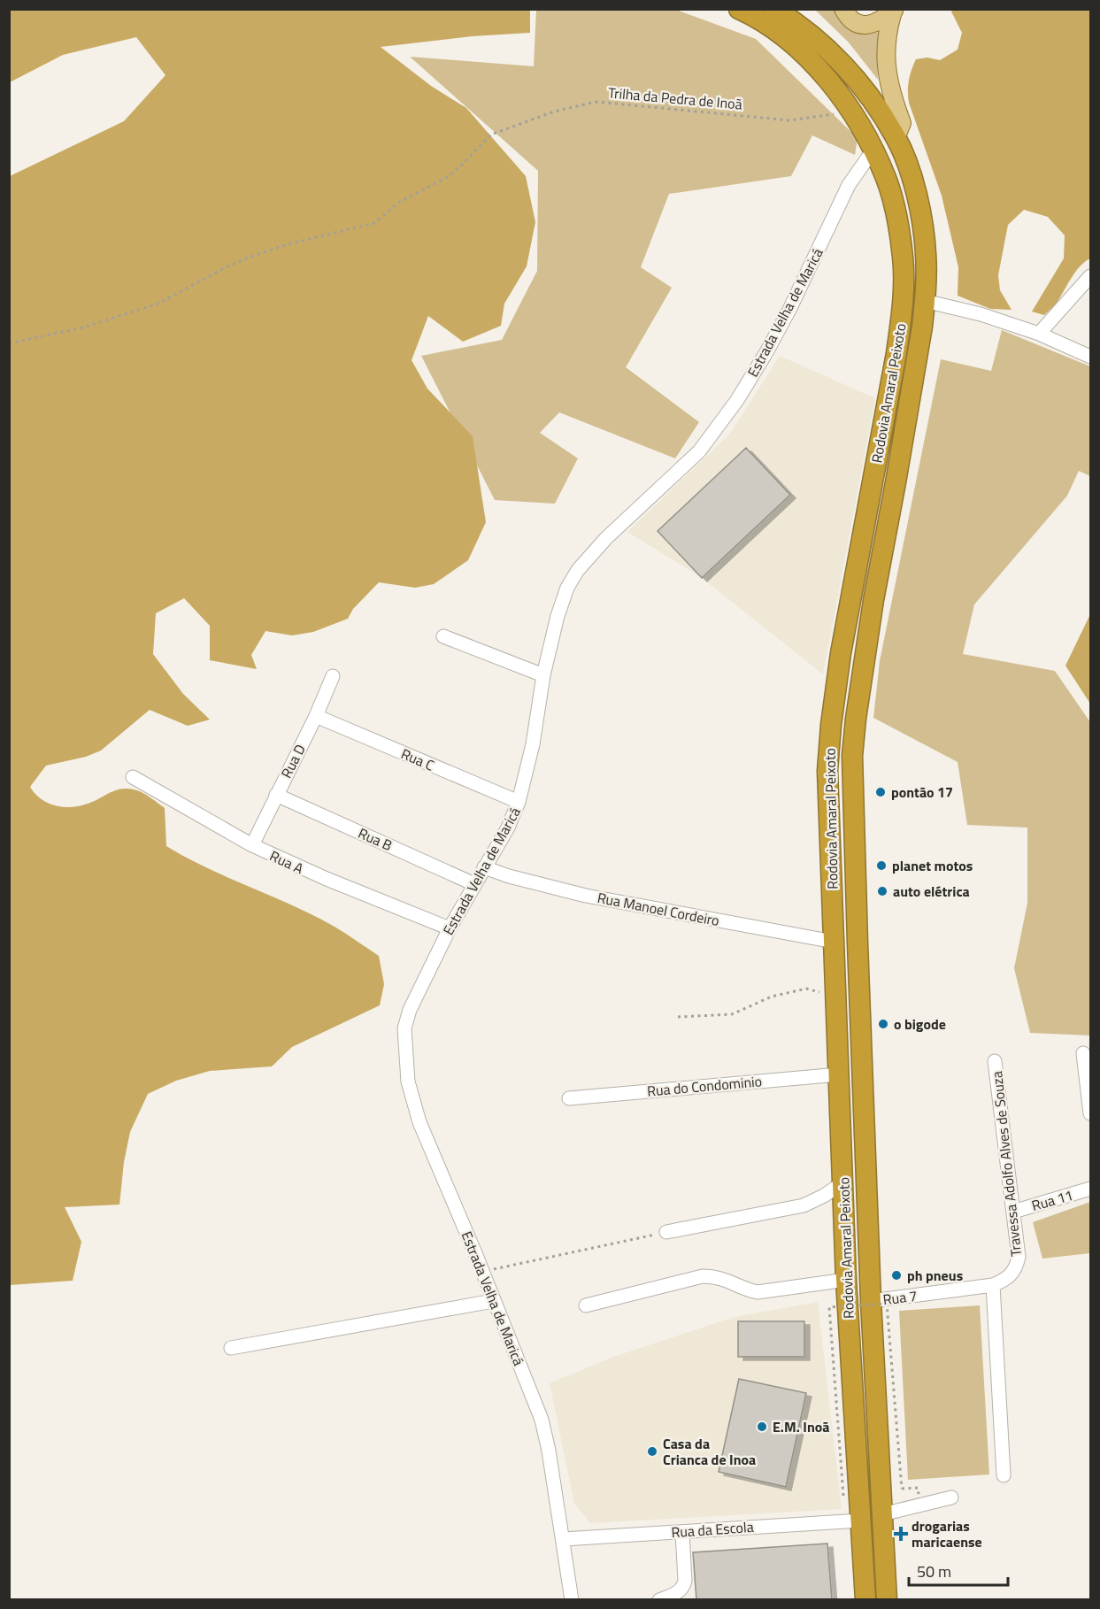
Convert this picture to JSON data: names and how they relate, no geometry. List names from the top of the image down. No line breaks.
{"streets":{"highway":["Rodovia Amaral Peixoto"],"street":["Estrada Velha de Maricá","Rua C","Rua D","Rua B","Rua A","Rua Manoel Cordeiro","Rua do Condominio","Travessa Adolfo Alves de Souza","Rua 11","Rua 7","Rua da Escola"],"path":["Trilha da Pedra de Inoã"]},"crossings":[["Trilha da Pedra de Inoã","Rodovia Amaral Peixoto"],["Estrada Velha de Maricá","Rodovia Amaral Peixoto"],["Estrada Velha de Maricá","Rua C"],["Estrada Velha de Maricá","Rua B"],["Estrada Velha de Maricá","Rua A"],["Estrada Velha de Maricá","Rua Manoel Cordeiro"],["Estrada Velha de Maricá","Rua da Escola"],["Rodovia Amaral Peixoto","Rua Manoel Cordeiro"],["Rodovia Amaral Peixoto","Rua do Condominio"],["Rodovia Amaral Peixoto","Rua 7"],["Rodovia Amaral Peixoto","Rua da Escola"],["Rua C","Rua D"],["Rua D","Rua B"],["Rua D","Rua A"],["Travessa Adolfo Alves de Souza","Rua 11"],["Travessa Adolfo Alves de Souza","Rua 7"]],"places":{"other":["pontão 17","planet motos","auto elétrica","o bigode","ph pneus","E.M. Inoã","Casa da Crianca de Inoa"],"health":["drogarias maricaense"]},"scale_bar":"50 m"}
